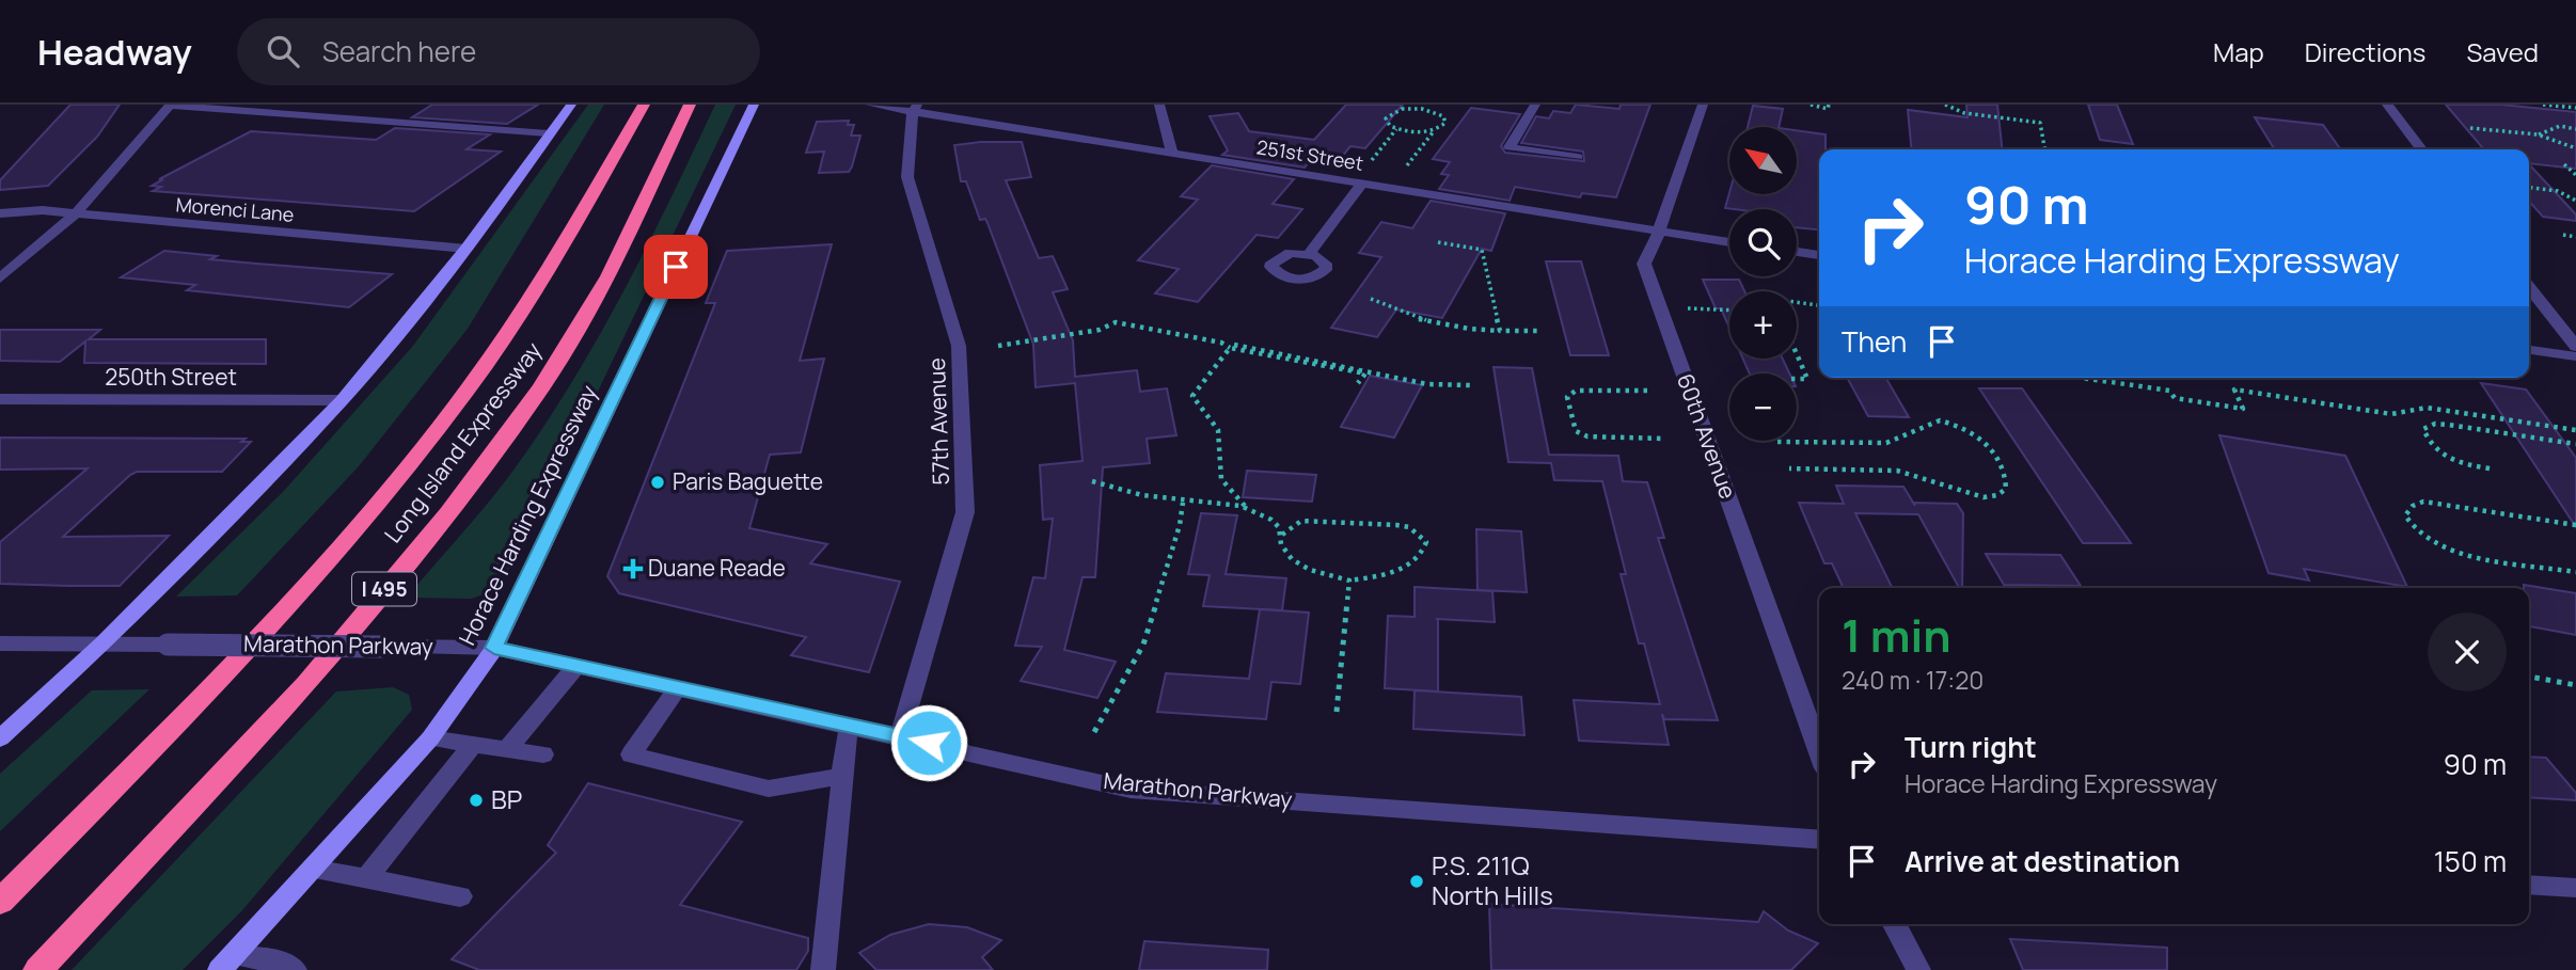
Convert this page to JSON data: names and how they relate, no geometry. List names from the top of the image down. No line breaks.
{"streets":{"highway":["Long Island Expressway","I 495"],"main road":["Horace Harding Expressway"],"street":["251st Street","Morenci Lane","250th Street","57th Avenue","60th Avenue","Marathon Parkway"]},"crossings":[["251st Street","57th Avenue"],["251st Street","60th Avenue"],["57th Avenue","Marathon Parkway"],["Horace Harding Expressway","Marathon Parkway"]],"places":{"other":["Paris Baguette","BP","P.S. 211Q North Hills"],"health":["Duane Reade"]},"north":"top left","page":{"header":"Headway","search":"Search here","nav":["Map","Directions","Saved"],"map_buttons":["+","−"],"turn":["90 m","Horace Harding Expressway"],"then":"Then","heading":["1 min","240 m · 17:20"],"list":[{"name":"Turn right","note":"Horace Harding Expressway","value":"90 m"},{"name":"Arrive at destination","value":"150 m"}]}}
